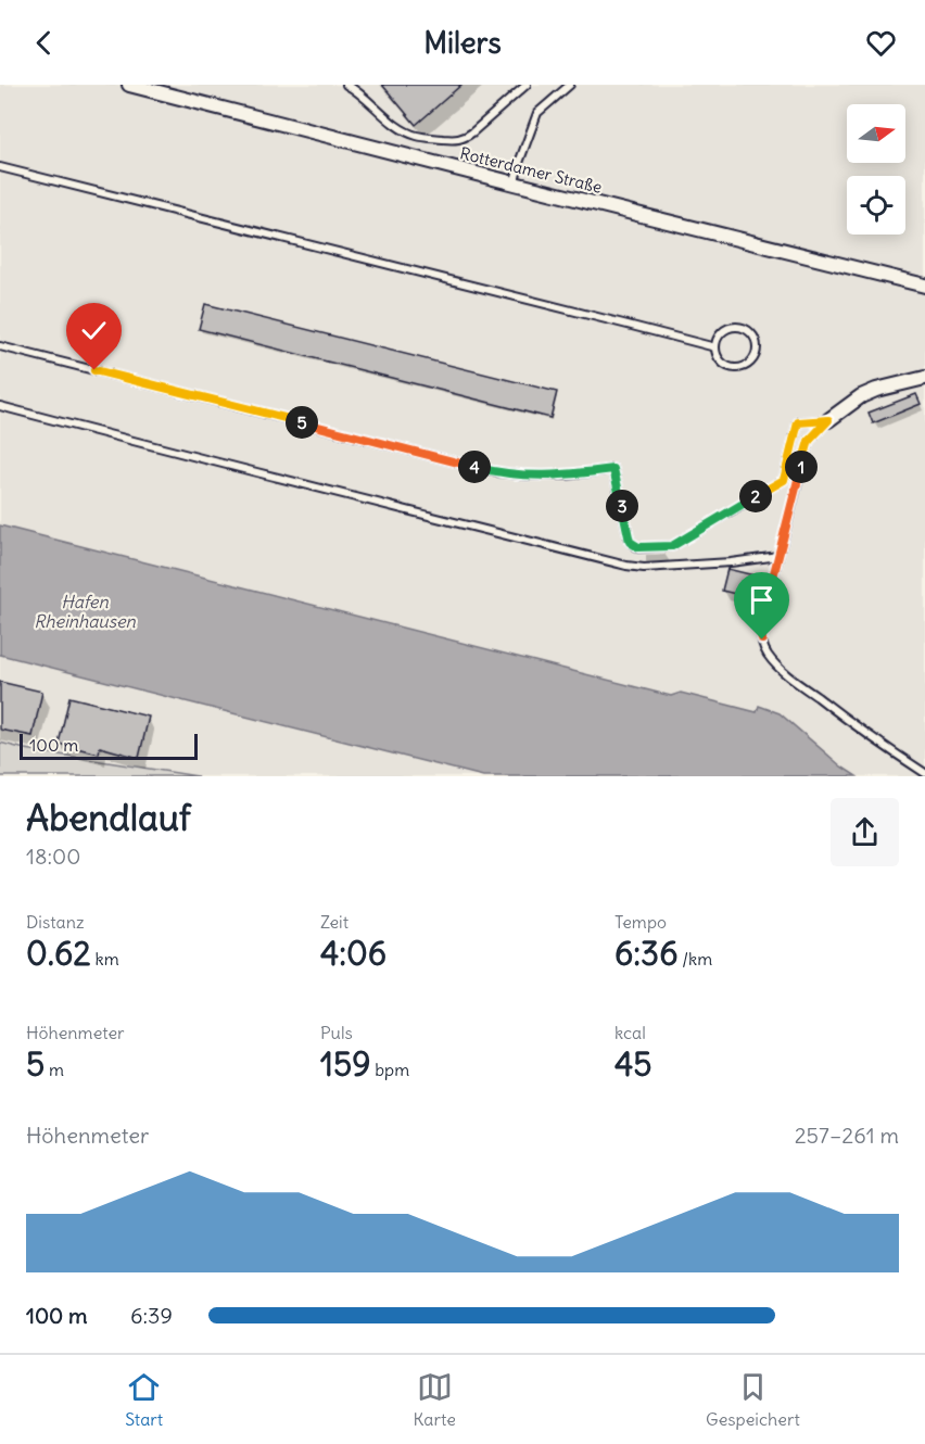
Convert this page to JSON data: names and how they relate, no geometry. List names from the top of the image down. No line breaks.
{"streets":{"street":["Rotterdamer Straße"]},"water":["Hafen Rheinhausen"],"scale_bar":"100 m","north":"right","page":{"header":"Milers","pins":["5","1","4","2","3"],"scale":"100 m","heading":["Abendlauf","18:00"],"stats":[["Distanz","0.62 km"],["Zeit","4:06"],["Tempo","6:36 /km"],["Höhenmeter","5 m"],["Puls","159 bpm"],["kcal","45"]],"chart":["Höhenmeter","257–261 m"],"list":[{"name":"100 m","note":"6:39"}],"tabs":["Start","Karte","Gespeichert"]}}
